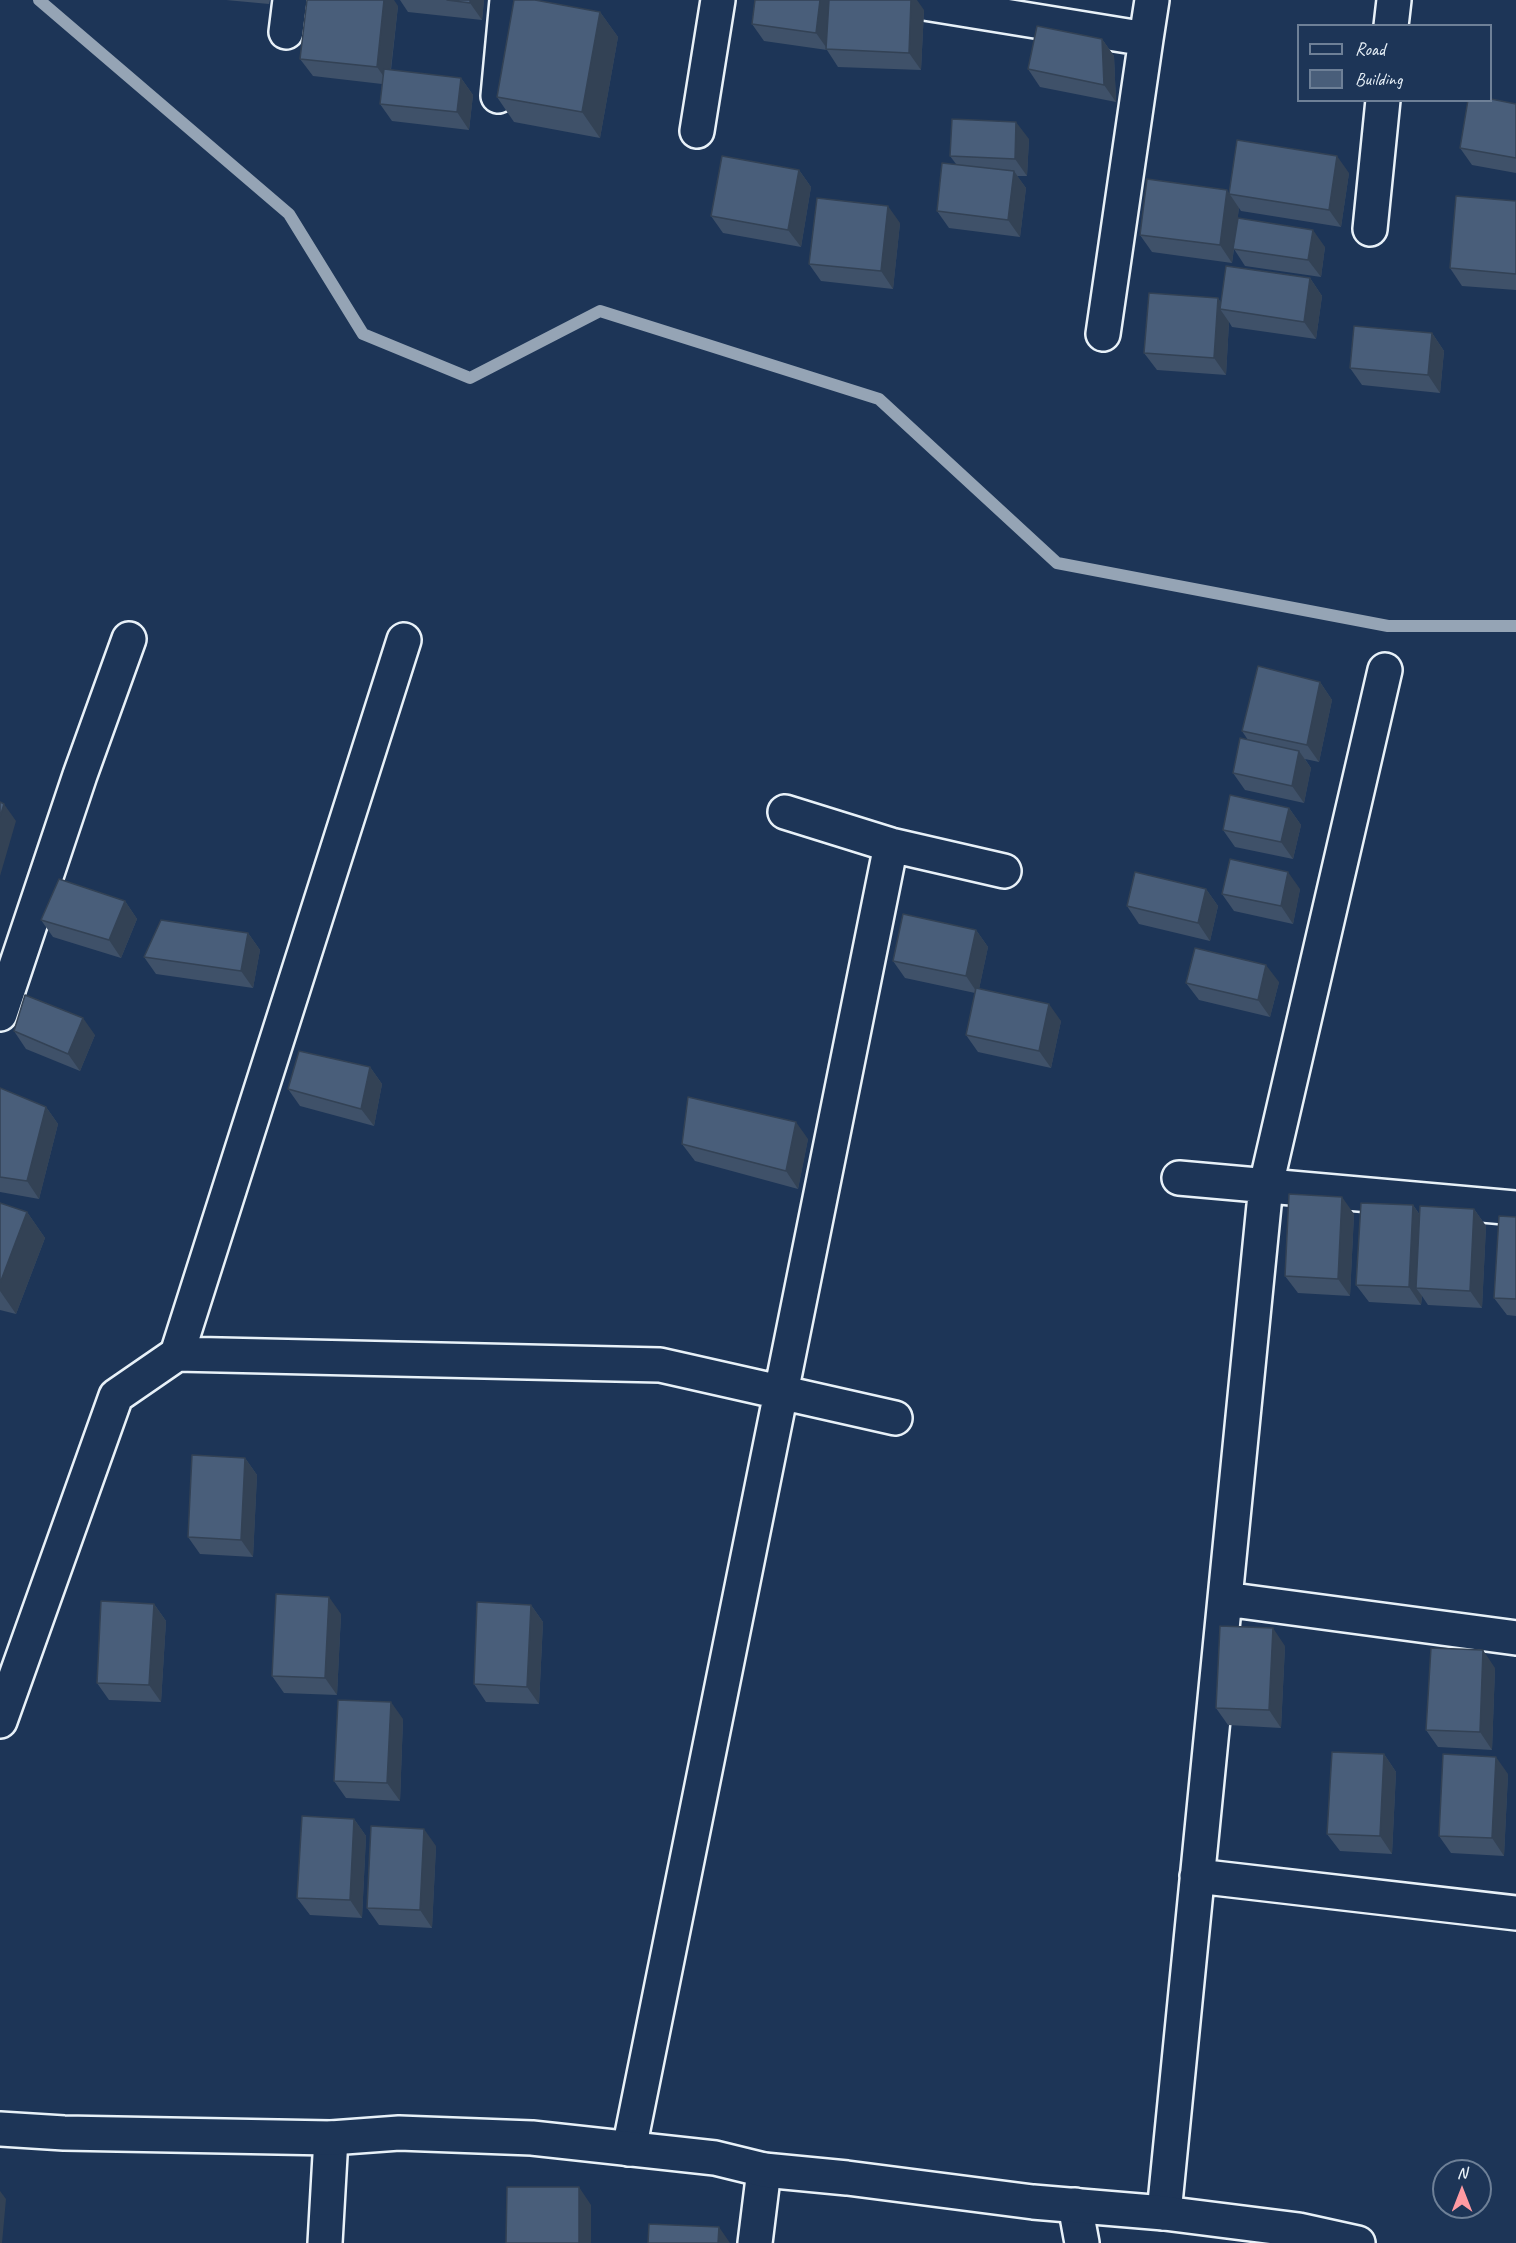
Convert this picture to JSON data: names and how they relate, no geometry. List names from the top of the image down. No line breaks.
{"legend":["Road","Building"],"north":"top"}
